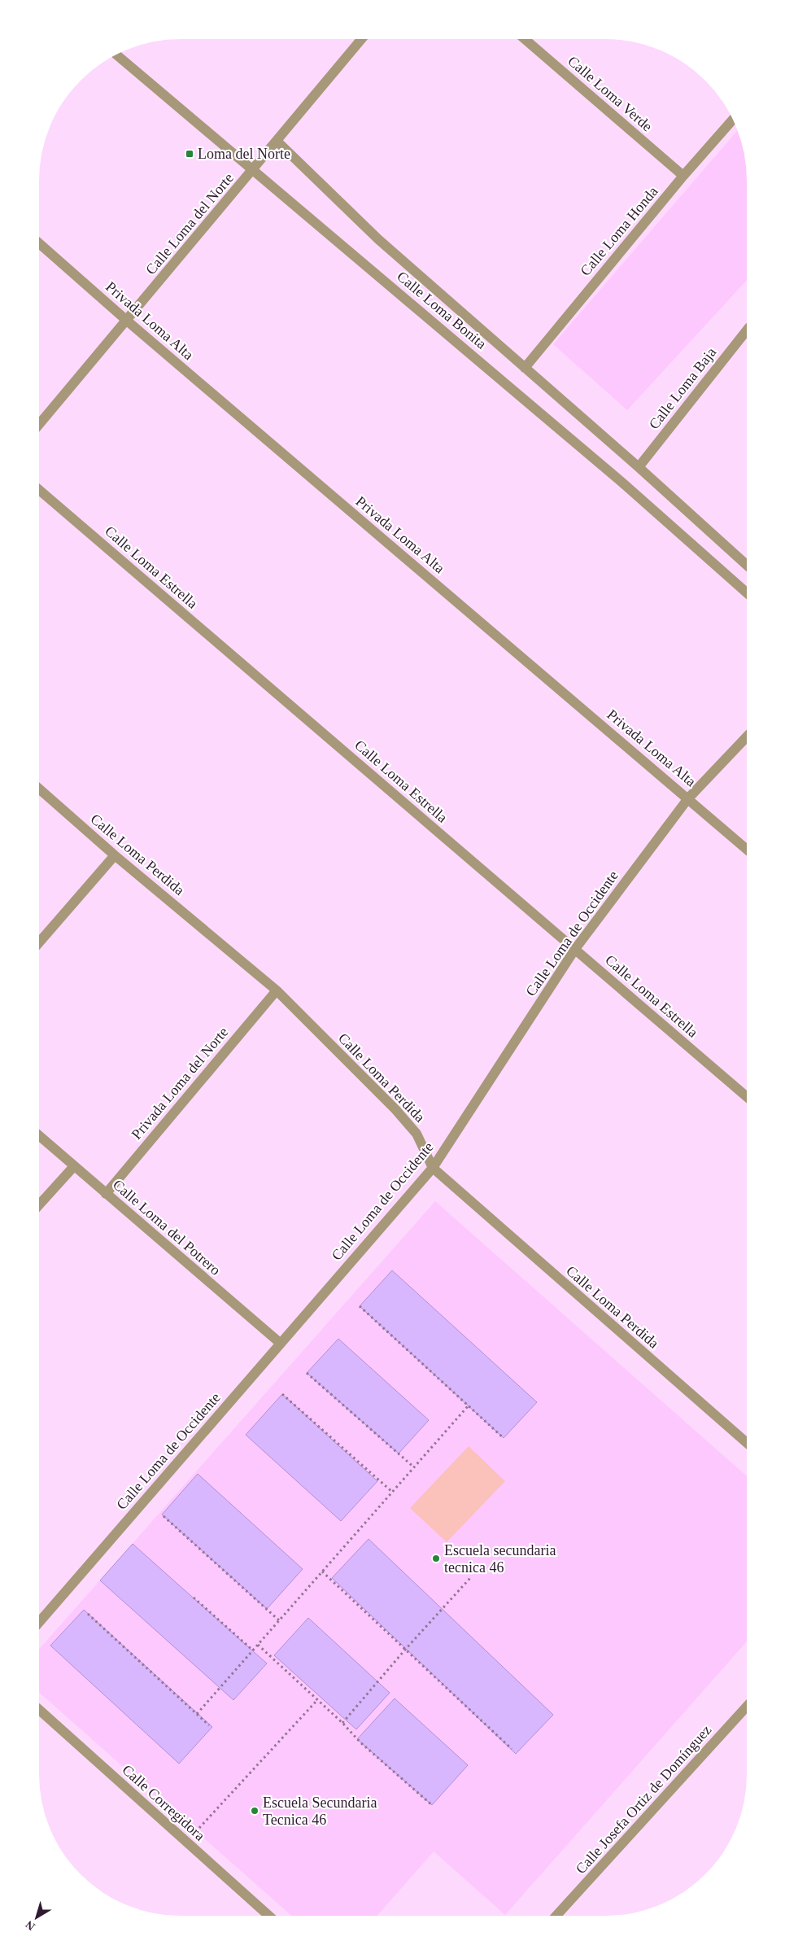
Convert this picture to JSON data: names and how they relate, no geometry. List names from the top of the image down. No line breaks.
{"streets":{"street":["Calle Loma Verde","Calle Loma del Norte","Calle Loma Honda","Calle Loma Bonita","Privada Loma Alta","Calle Loma Baja","Calle Loma Estrella","Calle Loma Perdida","Calle Loma de Occidente","Privada Loma del Norte","Calle Loma del Potrero","Calle Josefa Ortiz de Domínguez","Calle Corregidora"]},"crossings":[["Calle Loma Verde","Calle Loma Honda"],["Calle Loma del Norte","Calle Loma Bonita"],["Calle Loma del Norte","Privada Loma Alta"],["Privada Loma Alta","Calle Loma de Occidente"],["Calle Loma Estrella","Calle Loma de Occidente"],["Calle Loma Perdida","Calle Loma de Occidente"],["Calle Loma Perdida","Privada Loma del Norte"],["Calle Loma de Occidente","Calle Loma del Potrero"],["Privada Loma del Norte","Calle Loma del Potrero"]],"places":{"transit":["Loma del Norte"],"other":["Escuela secundaria tecnica 46","Escuela Secundaria Tecnica 46"]},"north":"bottom left"}
